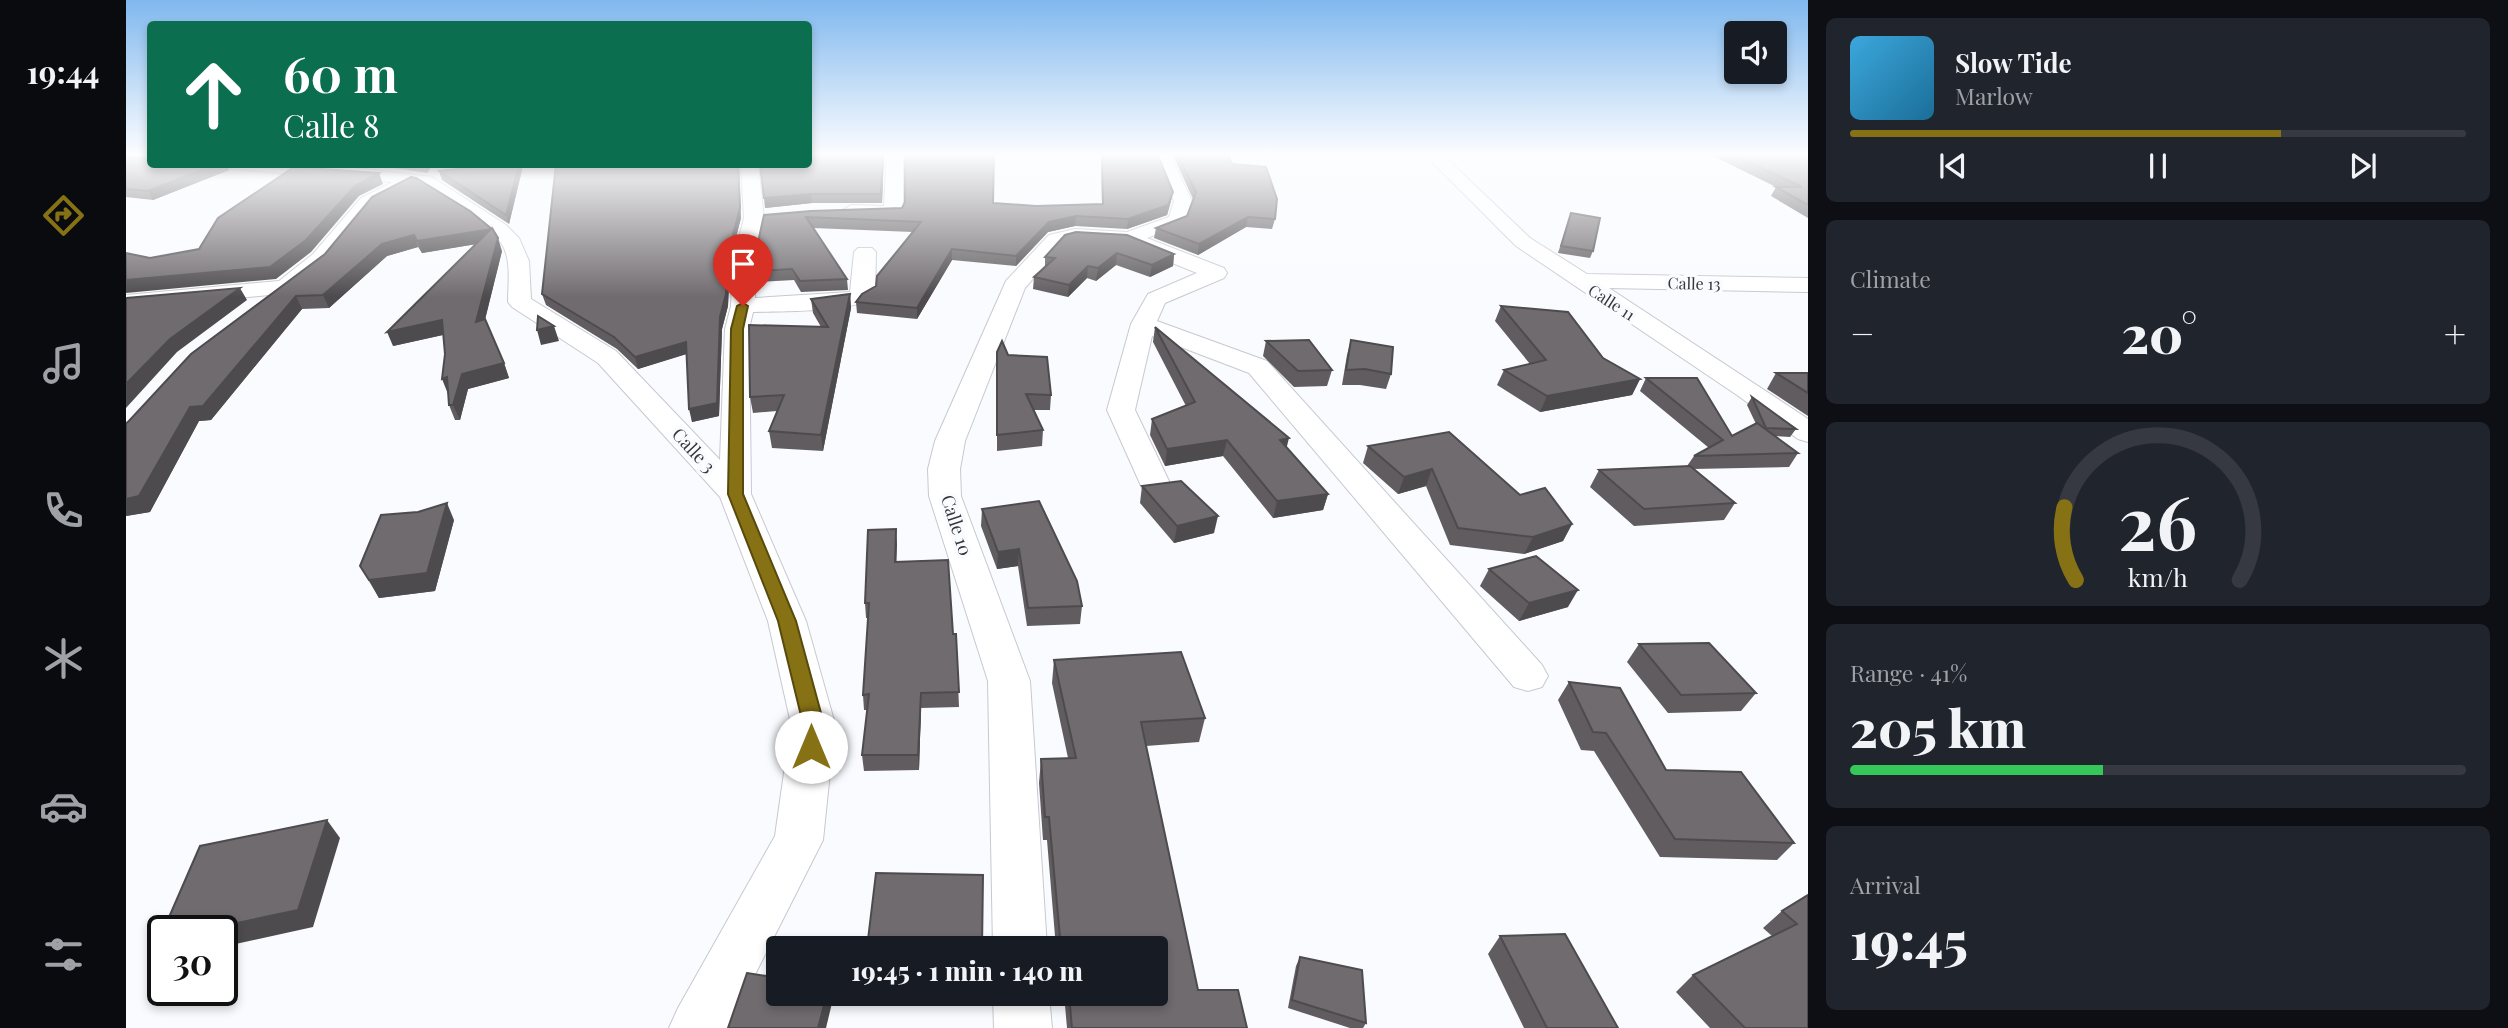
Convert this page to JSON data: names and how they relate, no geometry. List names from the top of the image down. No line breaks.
{"streets":{"street":["Calle 13","Calle 11","Calle 3","Calle 10"]},"crossings":[["Calle 13","Calle 11"]],"page":{"tabs":"19:44","turn":["60 m","Calle 8"],"song":["Slow Tide","Marlow"],"tile":["Climate",["Range · 41%","205 km"],["Arrival","19:45"]],"heat":["−","20°","+"],"limit":"30","trip":"19:45 · 1 min · 140 m","gauge":["26","km/h"]}}
